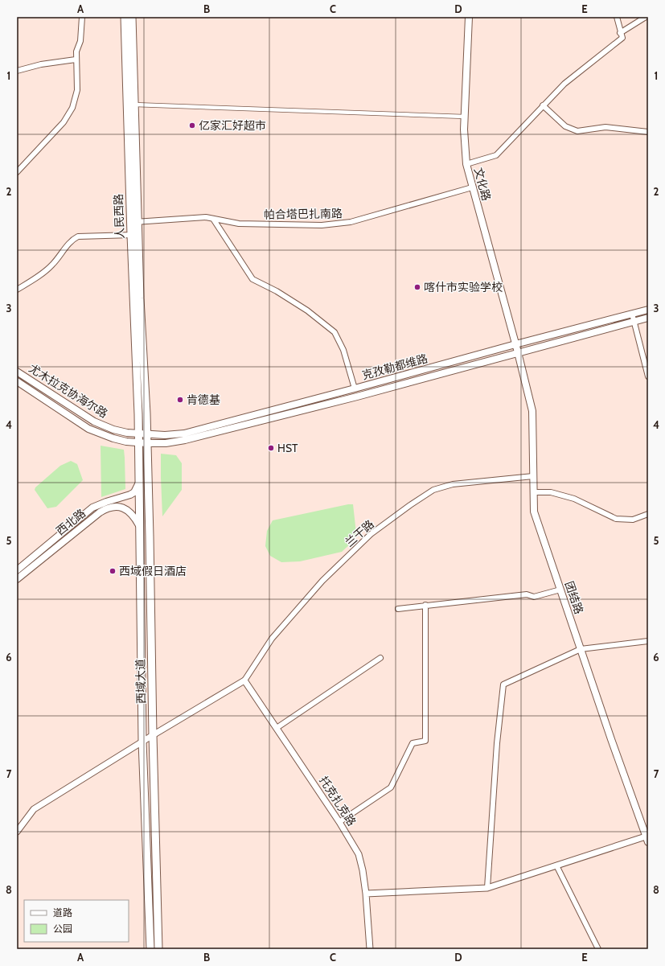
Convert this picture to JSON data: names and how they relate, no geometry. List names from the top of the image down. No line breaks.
{"streets":{"main road":["文化路","人民西路","克孜勒都维路","尤木拉克协海尔路","西北路","团结路","西域大道"],"street":["帕合塔巴扎南路","兰干路","托克扎克路"]},"crossings":[["文化路","帕合塔巴扎南路"],["文化路","克孜勒都维路"],["文化路","团结路"],["帕合塔巴扎南路","人民西路"],["人民西路","西域大道"],["克孜勒都维路","尤木拉克协海尔路"],["克孜勒都维路","团结路"],["克孜勒都维路","西域大道"],["尤木拉克协海尔路","西域大道"],["西北路","西域大道"],["兰干路","团结路"],["兰干路","托克扎克路"]],"places":["亿家汇好超市","喀什市实验学校","肯德基","HST","西域假日酒店"],"legend":["道路","公园"],"grid":{"columns":["A","B","C","D","E"],"rows":["1","2","3","4","5","6","7","8"]}}
